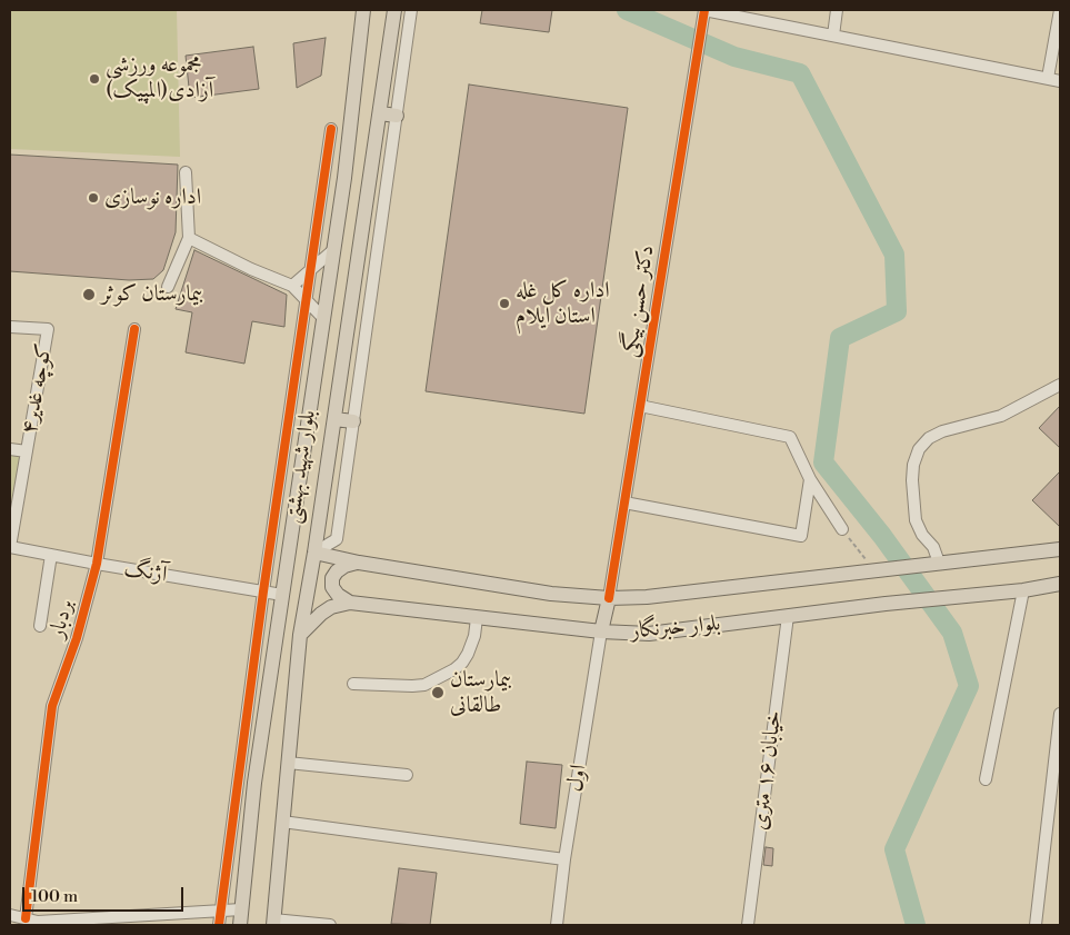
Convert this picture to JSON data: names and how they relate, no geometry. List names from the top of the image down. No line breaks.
{"streets":{"main road":["بلوار شهید بهشتی","بلوار خبرنگار"],"street":["دکتر حسن بیگی","کوچه غدیر۴","آژنگ","بردبار","خیابان ۱۶ متری","اول"]},"crossings":[["دکتر حسن بیگی","بلوار خبرنگار"],["کوچه غدیر۴","آژنگ"],["بلوار شهید بهشتی","آژنگ"],["بلوار شهید بهشتی","بلوار خبرنگار"],["آژنگ","بردبار"],["بلوار خبرنگار","خیابان ۱۶ متری"],["بلوار خبرنگار","اول"]],"places":["مجموعه ورزشی آزادی(المپیک)","اداره نوسازی","بیمارستان کوثر","اداره کل غله استان ایلام","بیمارستان طالقانی"],"scale_bar":"100 m"}
